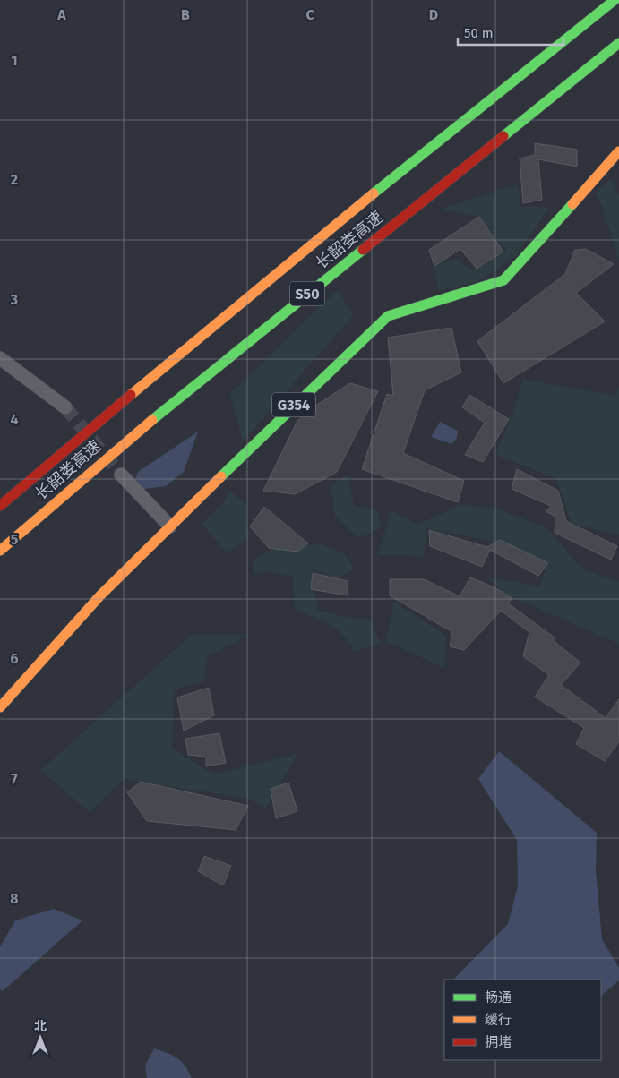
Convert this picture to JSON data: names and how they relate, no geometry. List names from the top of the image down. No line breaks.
{"streets":{"highway":["长韶娄高速","S50","G354"]},"legend":["畅通","缓行","拥堵"],"scale_bar":"50 m","north":"top","grid":{"columns":["A","B","C","D"],"rows":["1","2","3","4","5","6","7","8"]}}
